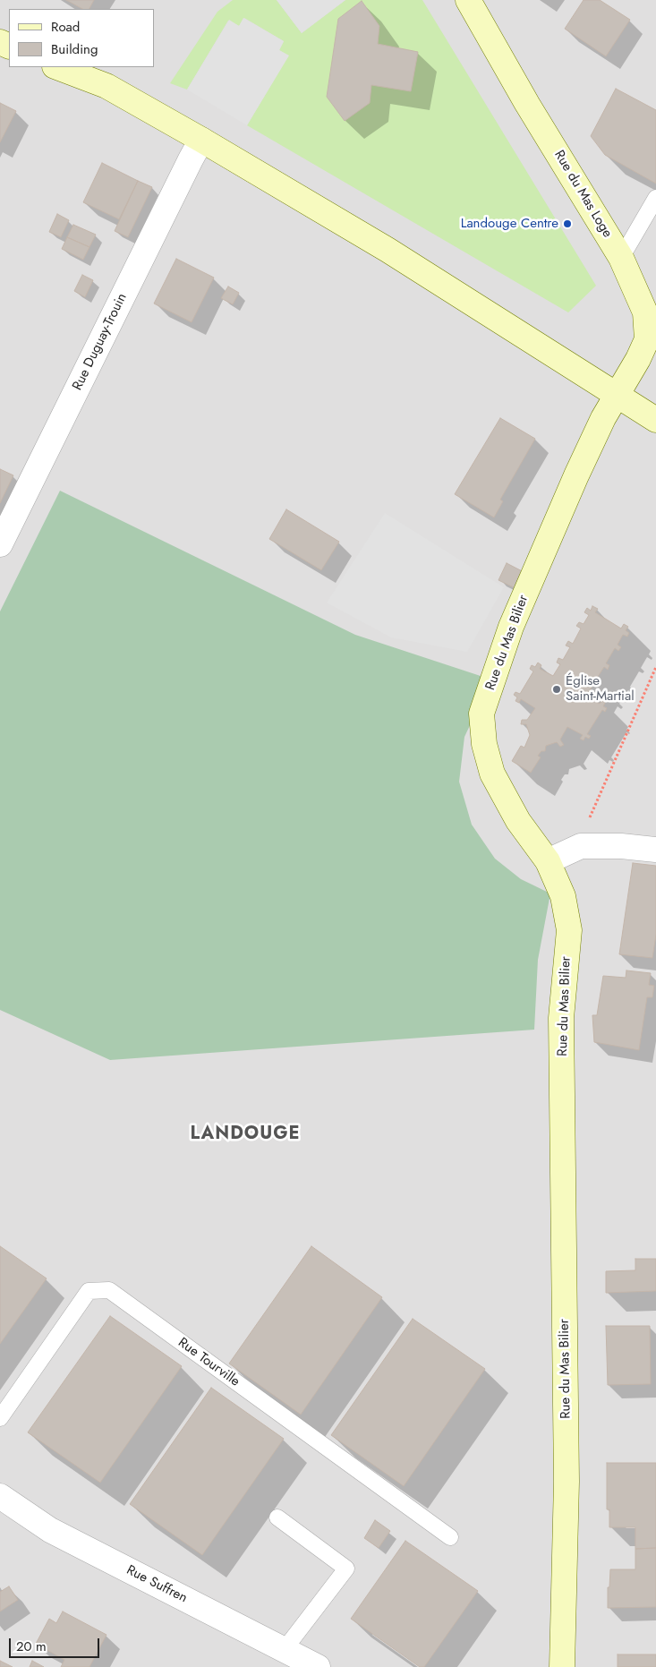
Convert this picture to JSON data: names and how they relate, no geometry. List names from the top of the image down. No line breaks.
{"streets":{"street":["Rue du Mas Loge","Rue Duguay-Trouin","Rue du Mas Bilier","Rue Suffren"],"lane":["Rue Tourville"]},"crossings":[["Rue du Mas Loge","Rue du Mas Bilier"]],"districts":["LANDOUGE"],"places":["Landouge Centre","Église Saint-Martial"],"legend":["Road","Building"],"scale_bar":"20 m"}
